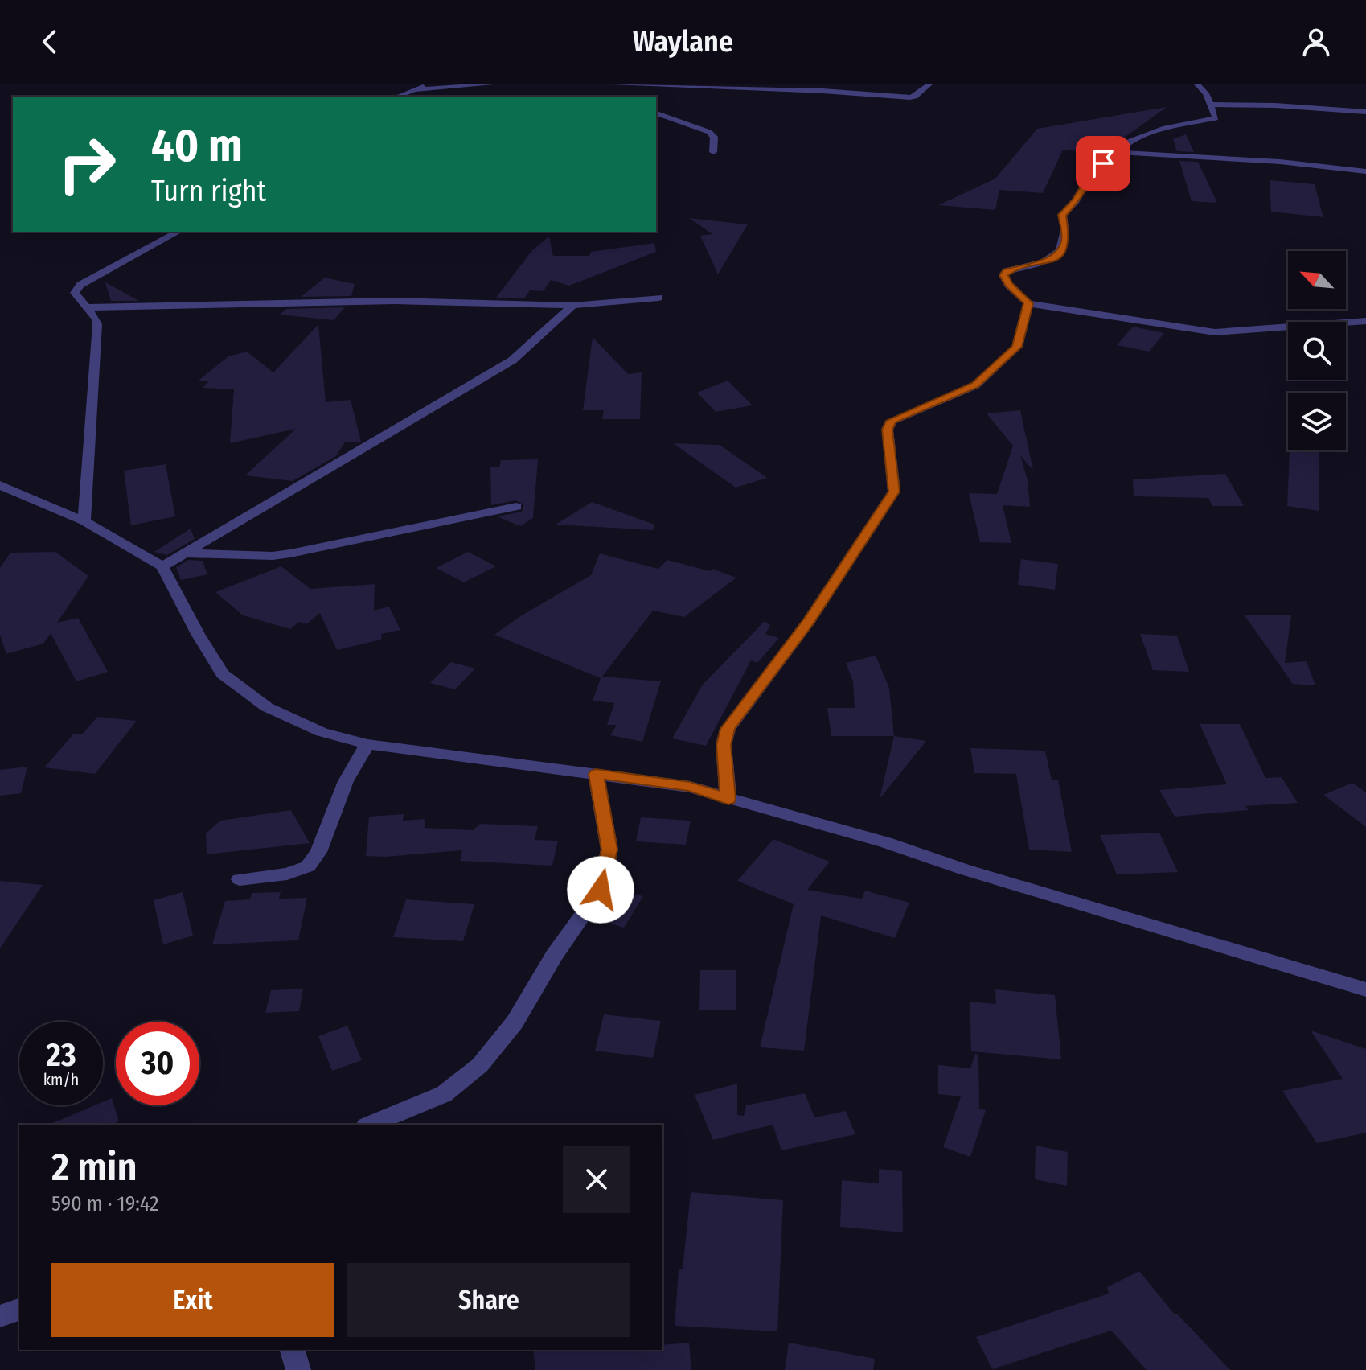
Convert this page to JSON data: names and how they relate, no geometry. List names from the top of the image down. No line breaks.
{"north":"top left","page":{"header":"Waylane","turn":["40 m","Turn right"],"speed":"23 km/h","limit":"30","heading":["2 min","590 m · 19:42"],"buttons":["Exit","Share"]}}
